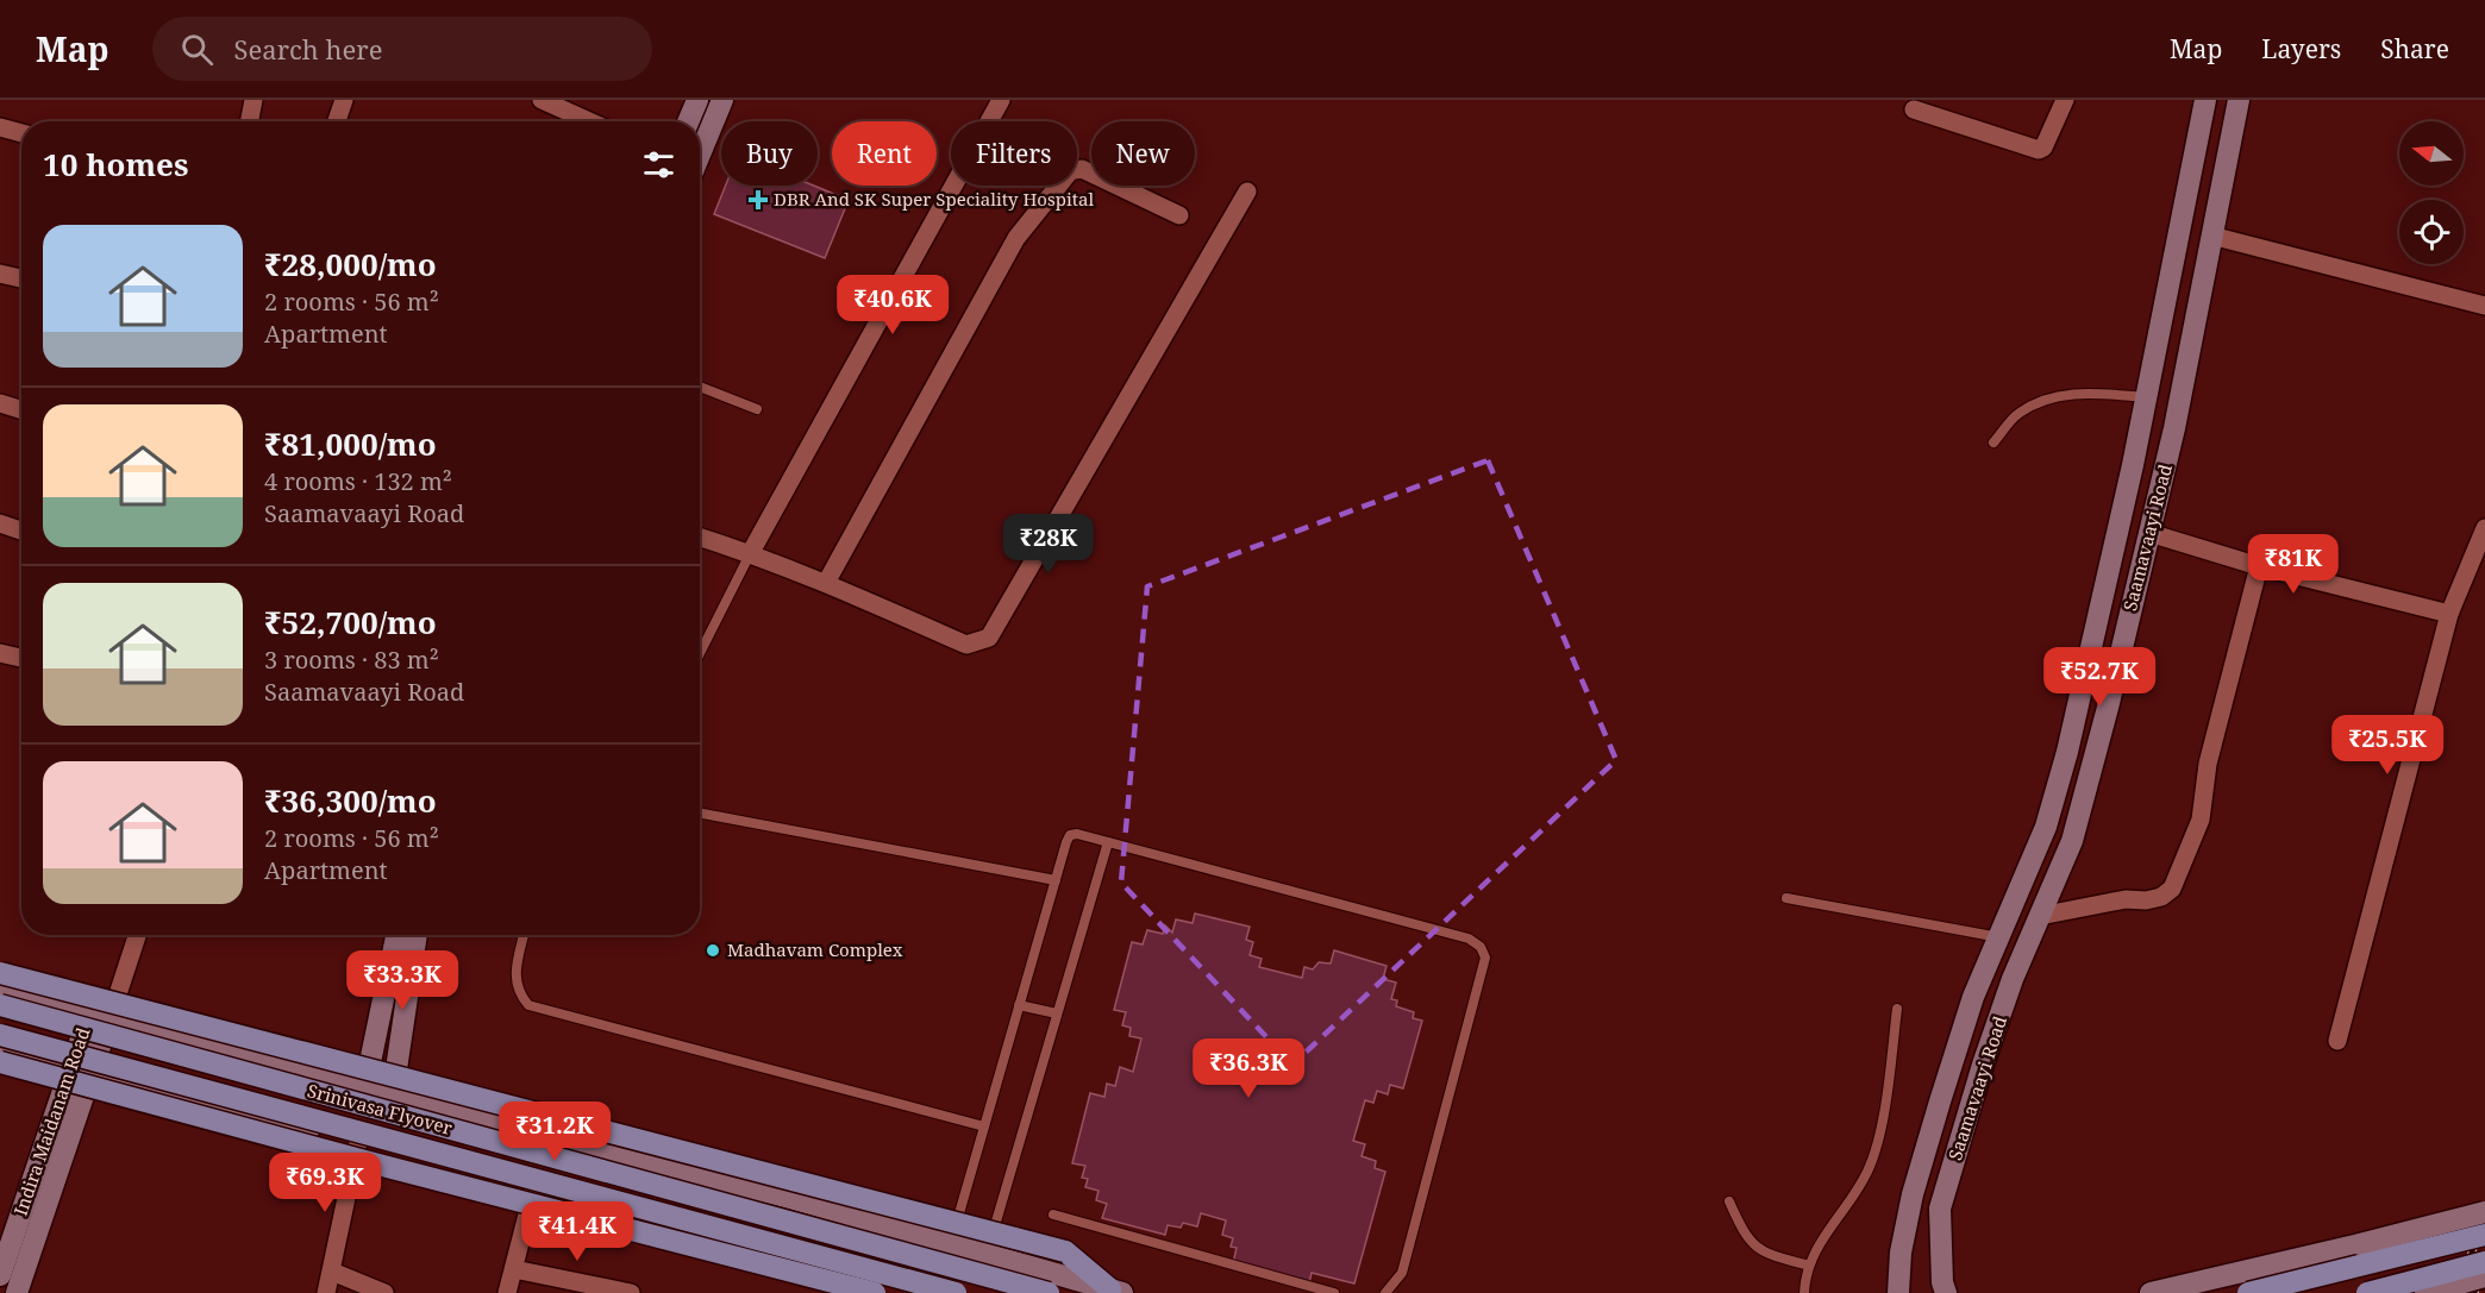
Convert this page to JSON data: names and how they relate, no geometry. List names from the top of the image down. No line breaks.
{"streets":{"main road":["Srinivasa Flyover"],"street":["Saamavaayi Road","Indira Maidanam Road"]},"places":{"health":["DBR And SK Super Speciality Hospital"],"other":["Madhavam Complex"]},"north":"left","page":{"header":"Map","search":"Search here","nav":["Map","Layers","Share"],"chip":["Buy","Rent","Filters","New"],"heading":"10 homes","list":[{"name":"₹28,000/mo","note":"2 rooms · 56 m² · Apartment"},{"name":"₹81,000/mo","note":"4 rooms · 132 m² · Saamavaayi Road"},{"name":"₹52,700/mo","note":"3 rooms · 83 m² · Saamavaayi Road"},{"name":"₹36,300/mo","note":"2 rooms · 56 m² · Apartment"}],"price":["₹40.6K","₹28K","₹81K","₹52.7K","₹25.5K","₹33.3K","₹36.3K","₹31.2K","₹69.3K","₹41.4K"]}}
